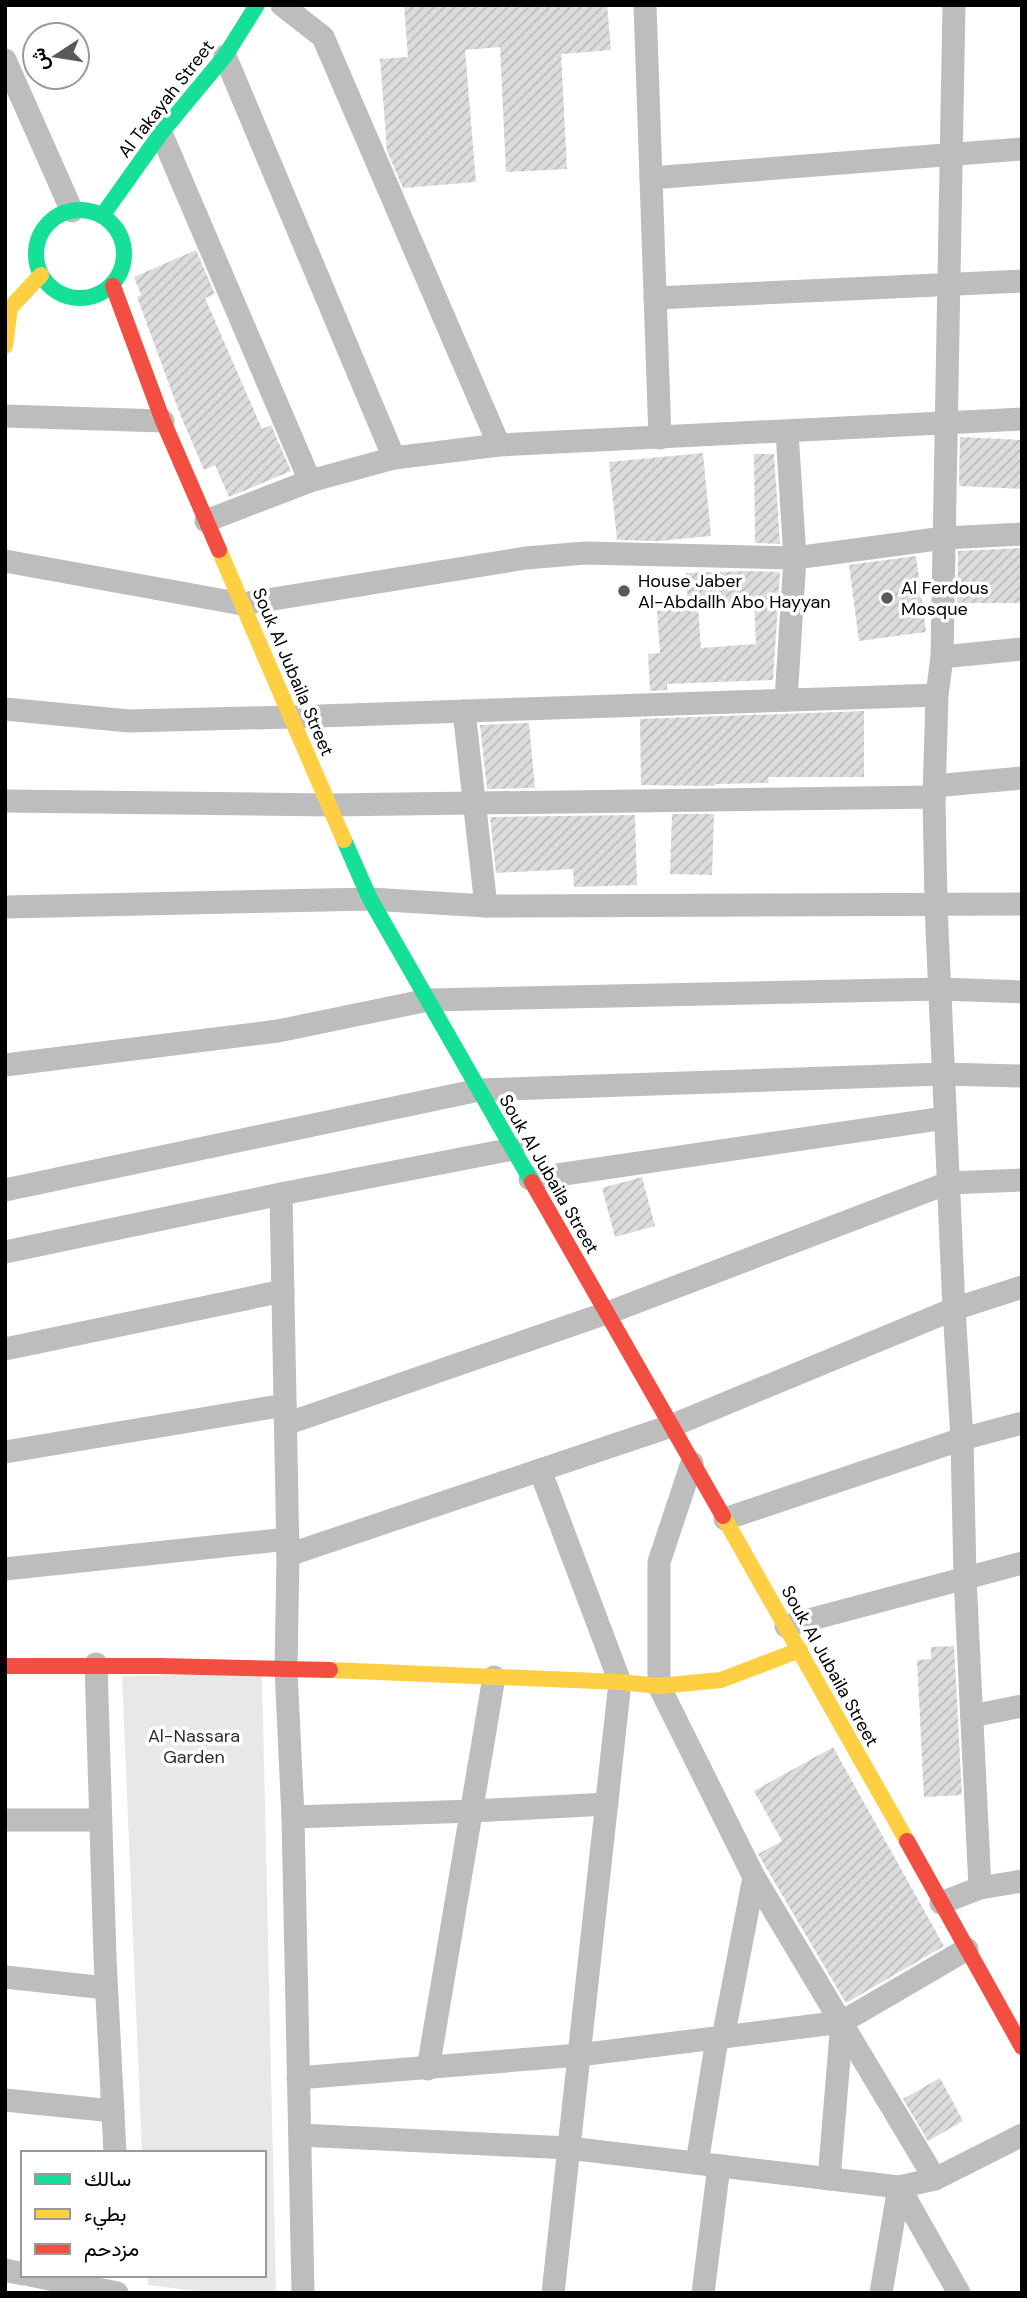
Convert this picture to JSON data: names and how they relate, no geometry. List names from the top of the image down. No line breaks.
{"streets":{"street":["Al Takayah Street","Souk Al Jubaila Street"]},"crossings":[["Al Takayah Street","Souk Al Jubaila Street"]],"parks":["Al-Nassara Garden"],"places":["House Jaber Al-Abdallh Abo Hayyan","Al Ferdous Mosque"],"legend":["سالك","بطيء","مزدحم"],"north":"left"}
